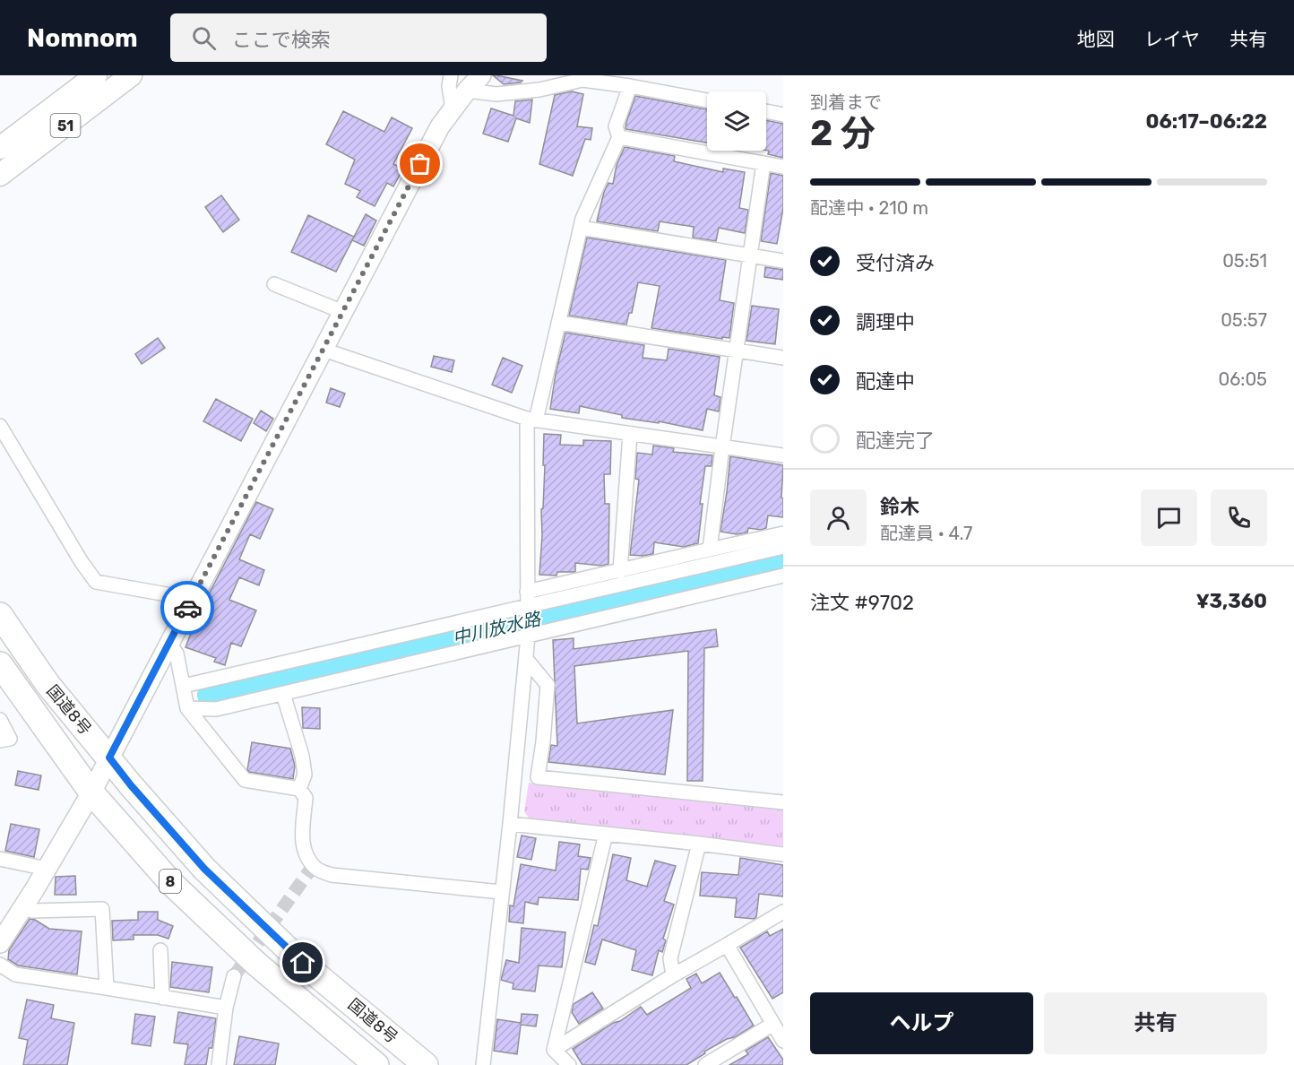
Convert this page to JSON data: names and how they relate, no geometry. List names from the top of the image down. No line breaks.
{"streets":{"highway":["国道8号","8"],"main road":["51"]},"water":["中川放水路"],"page":{"header":"Nomnom","search":"ここで検索","nav":["地図","レイヤ","共有"],"heading":["2 分","到着まで","06:17–06:22"],"panel":["鈴木","配達員 · 4.7","注文 #9702","¥3,360"],"bar":"配達中 · 210 m","list":[["受付済み","05:51"],["調理中","05:57"],["配達中","06:05"],"配達完了"],"buttons":["ヘルプ","共有"]}}
